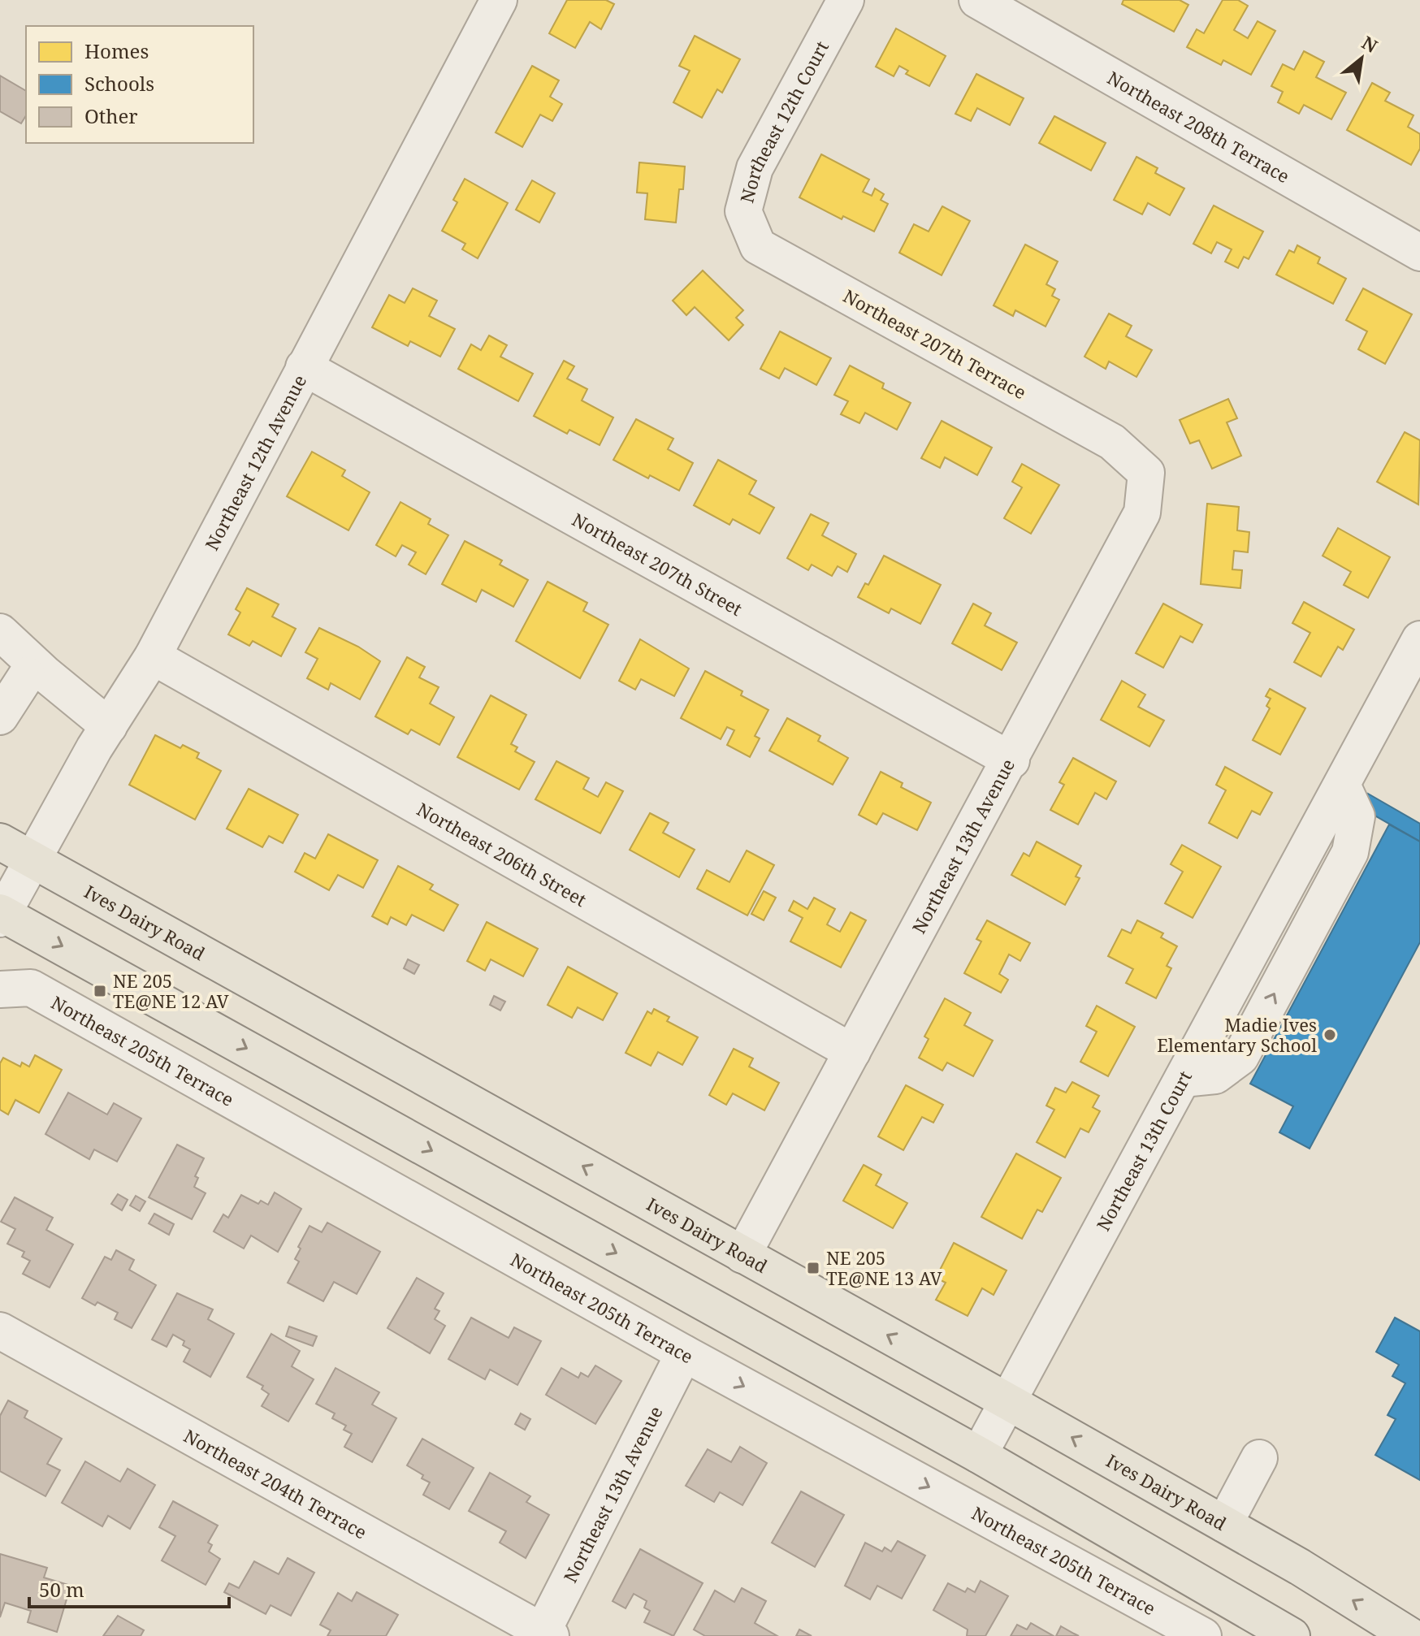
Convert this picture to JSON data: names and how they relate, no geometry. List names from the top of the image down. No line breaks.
{"streets":{"main road":["Ives Dairy Road"],"street":["Northeast 12th Court","Northeast 208th Terrace","Northeast 207th Terrace","Northeast 12th Avenue","Northeast 207th Street","Northeast 13th Avenue","Northeast 206th Street","Northeast 205th Terrace","Northeast 13th Court","Northeast 204th Terrace"]},"crossings":[["Northeast 12th Court","Northeast 207th Terrace"],["Northeast 207th Terrace","Northeast 13th Avenue"],["Northeast 12th Avenue","Northeast 207th Street"],["Northeast 12th Avenue","Northeast 206th Street"],["Northeast 12th Avenue","Ives Dairy Road"],["Northeast 207th Street","Northeast 13th Avenue"],["Northeast 13th Avenue","Northeast 206th Street"],["Northeast 13th Avenue","Ives Dairy Road"],["Northeast 13th Avenue","Northeast 205th Terrace"],["Northeast 13th Avenue","Northeast 204th Terrace"],["Ives Dairy Road","Northeast 13th Court"]],"one_way":["Northeast 205th Terrace"],"places":{"transit":["NE 205 TE@NE 12 AV","NE 205 TE@NE 13 AV"],"other":["Madie Ives Elementary School"]},"legend":["Homes","Schools","Other"],"scale_bar":"50 m","north":"top right"}
